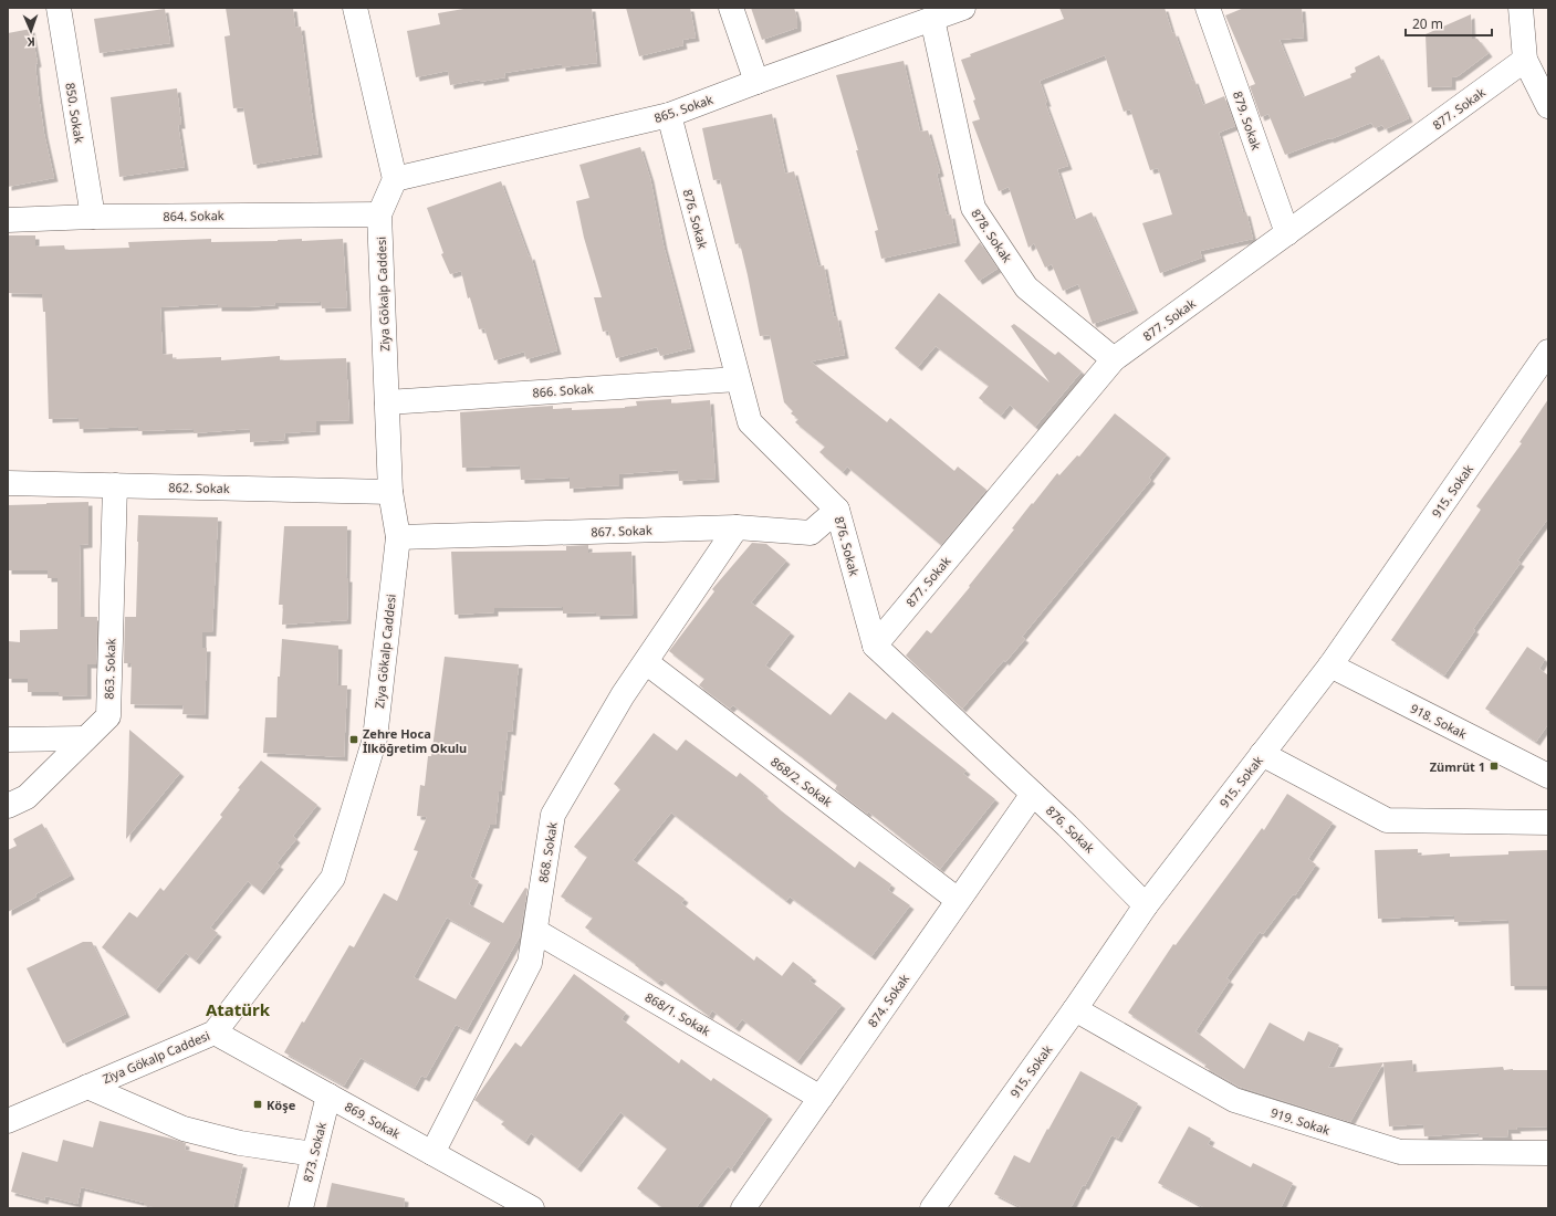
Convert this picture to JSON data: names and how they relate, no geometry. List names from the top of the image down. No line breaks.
{"streets":{"street":["865. Sokak","877. Sokak","850. Sokak","879. Sokak","864. Sokak","876. Sokak","878. Sokak","Ziya Gökalp Caddesi","866. Sokak","862. Sokak","915. Sokak","867. Sokak","863. Sokak","918. Sokak","868/2. Sokak","868. Sokak","874. Sokak","868/1. Sokak","869. Sokak","919. Sokak","873. Sokak"]},"crossings":[["865. Sokak","876. Sokak"],["865. Sokak","878. Sokak"],["865. Sokak","Ziya Gökalp Caddesi"],["877. Sokak","879. Sokak"],["877. Sokak","876. Sokak"],["877. Sokak","878. Sokak"],["850. Sokak","864. Sokak"],["864. Sokak","Ziya Gökalp Caddesi"],["876. Sokak","866. Sokak"],["876. Sokak","915. Sokak"],["876. Sokak","867. Sokak"],["876. Sokak","874. Sokak"],["Ziya Gökalp Caddesi","866. Sokak"],["Ziya Gökalp Caddesi","862. Sokak"],["Ziya Gökalp Caddesi","867. Sokak"],["Ziya Gökalp Caddesi","869. Sokak"],["862. Sokak","863. Sokak"],["915. Sokak","918. Sokak"],["915. Sokak","919. Sokak"],["867. Sokak","868. Sokak"],["868/2. Sokak","868. Sokak"],["868/2. Sokak","874. Sokak"],["868. Sokak","868/1. Sokak"],["868. Sokak","869. Sokak"],["874. Sokak","868/1. Sokak"],["869. Sokak","873. Sokak"]],"districts":["Atatürk"],"places":{"transit":["Zehre Hoca İlköğretim Okulu","Zümrüt 1","Köşe"]},"scale_bar":"20 m","north":"bottom"}
